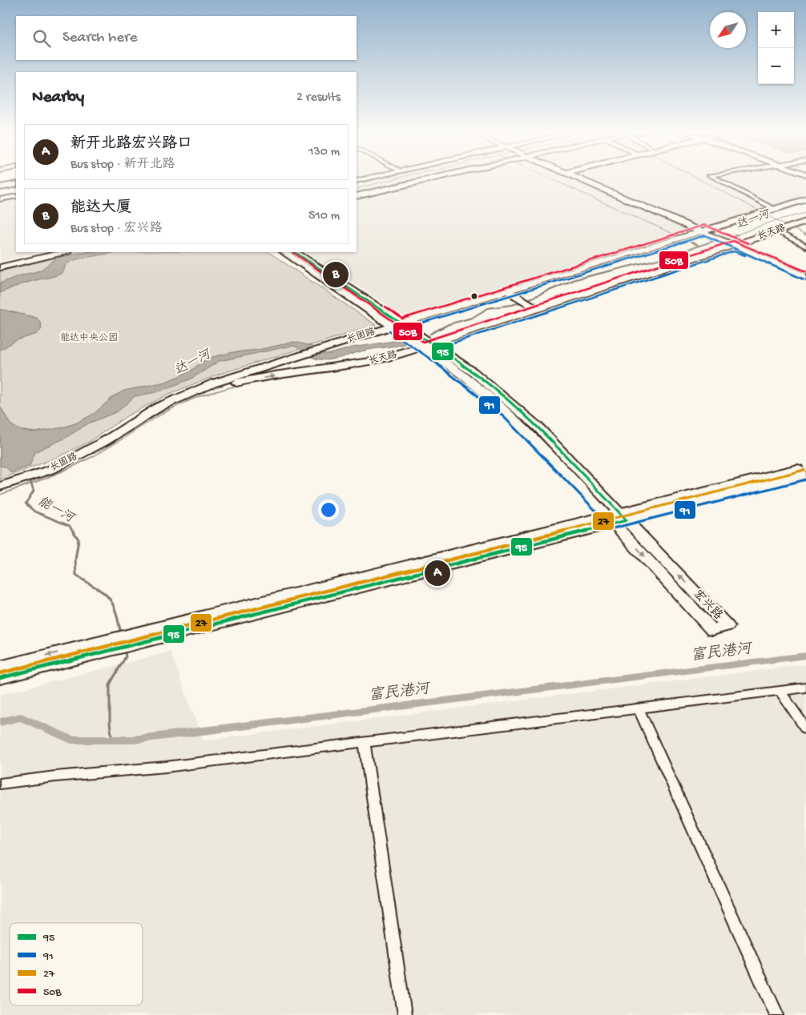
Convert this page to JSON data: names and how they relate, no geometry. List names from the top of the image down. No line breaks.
{"streets":{"street":["长天路","长固路","宏兴路"]},"crossings":[["长天路","长固路"],["长天路","宏兴路"],["长固路","宏兴路"]],"one_way":["长天路"],"water":["达一河","能一河","富民港河"],"parks":["能达中央公园"],"lines":["transit line 50B","transit line 91","transit line 95","transit line 27"],"legend":["95","91","27","50B"],"north":"bottom left","page":{"map_buttons":["+","−"],"search":"Search here","heading":["Nearby","2 results"],"list":[{"mark":"A","name":"新开北路宏兴路口","note":"Bus stop · 新开北路","value":"130 m"},{"mark":"B","name":"能达大厦","note":"Bus stop · 宏兴路","value":"510 m"}],"pins":["B","A"]}}
